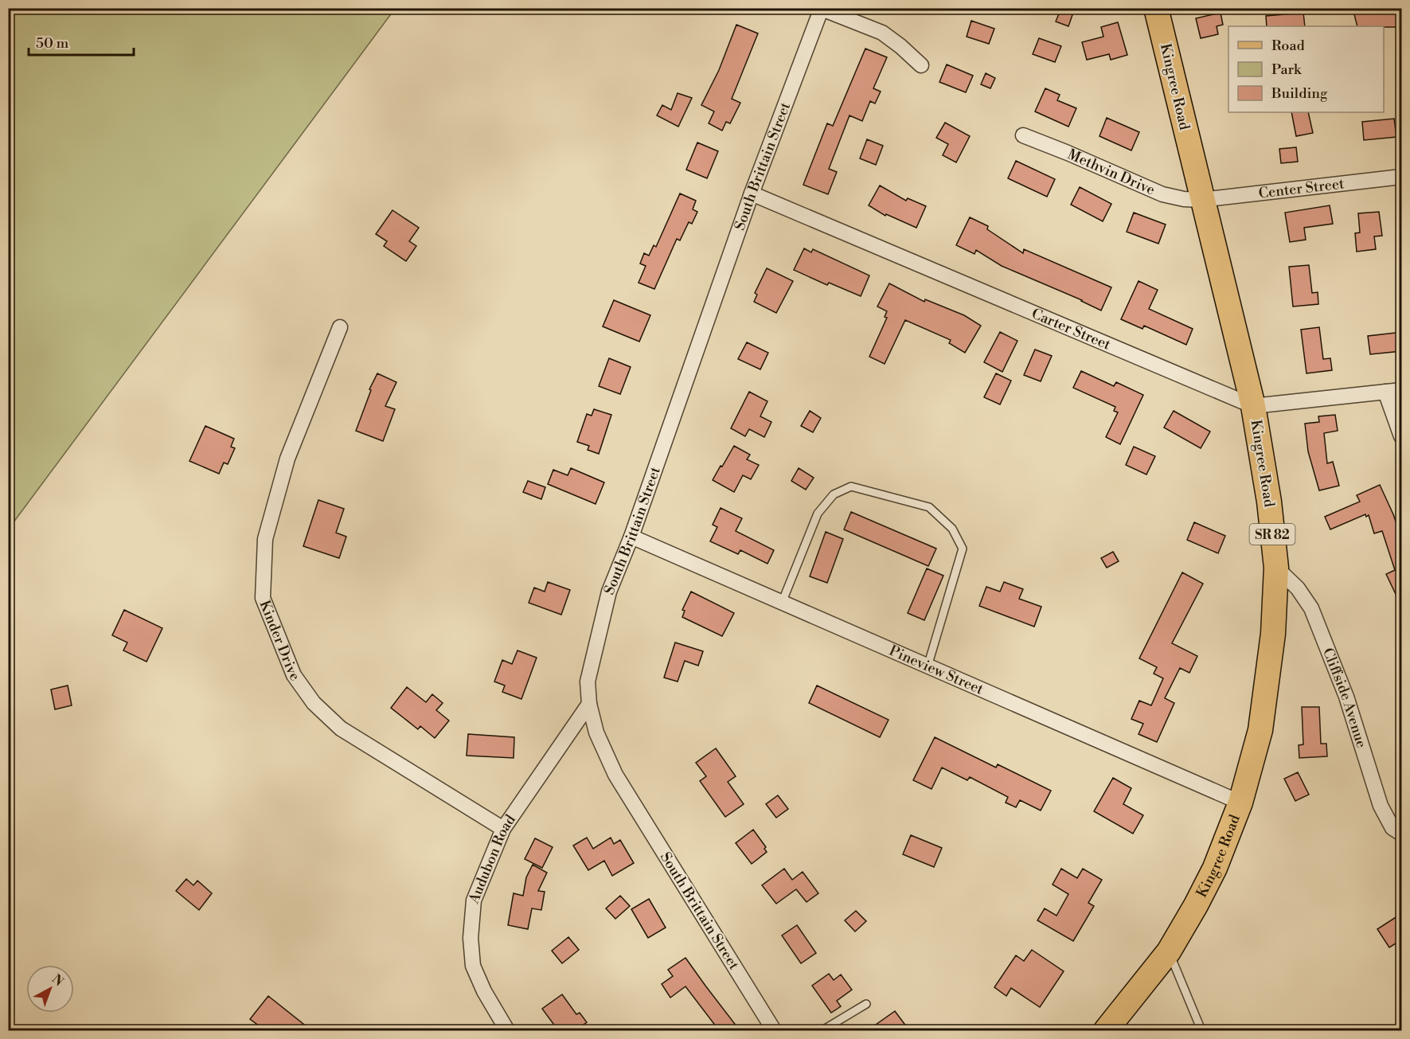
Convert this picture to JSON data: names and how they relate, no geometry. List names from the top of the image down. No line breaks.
{"streets":{"main road":["Kingree Road","SR 82"],"street":["South Brittain Street","Methvin Drive","Center Street","Carter Street","Kinder Drive","Pineview Street","Cliffside Avenue","Audubon Road"]},"crossings":[["Kingree Road","Methvin Drive"],["Kingree Road","Center Street"],["Kingree Road","Carter Street"],["Kingree Road","Pineview Street"],["Kingree Road","Cliffside Avenue"],["South Brittain Street","Carter Street"],["South Brittain Street","Pineview Street"],["South Brittain Street","Audubon Road"],["Methvin Drive","Center Street"],["Kinder Drive","Audubon Road"]],"legend":["Road","Park","Building"],"scale_bar":"50 m","north":"top right"}
